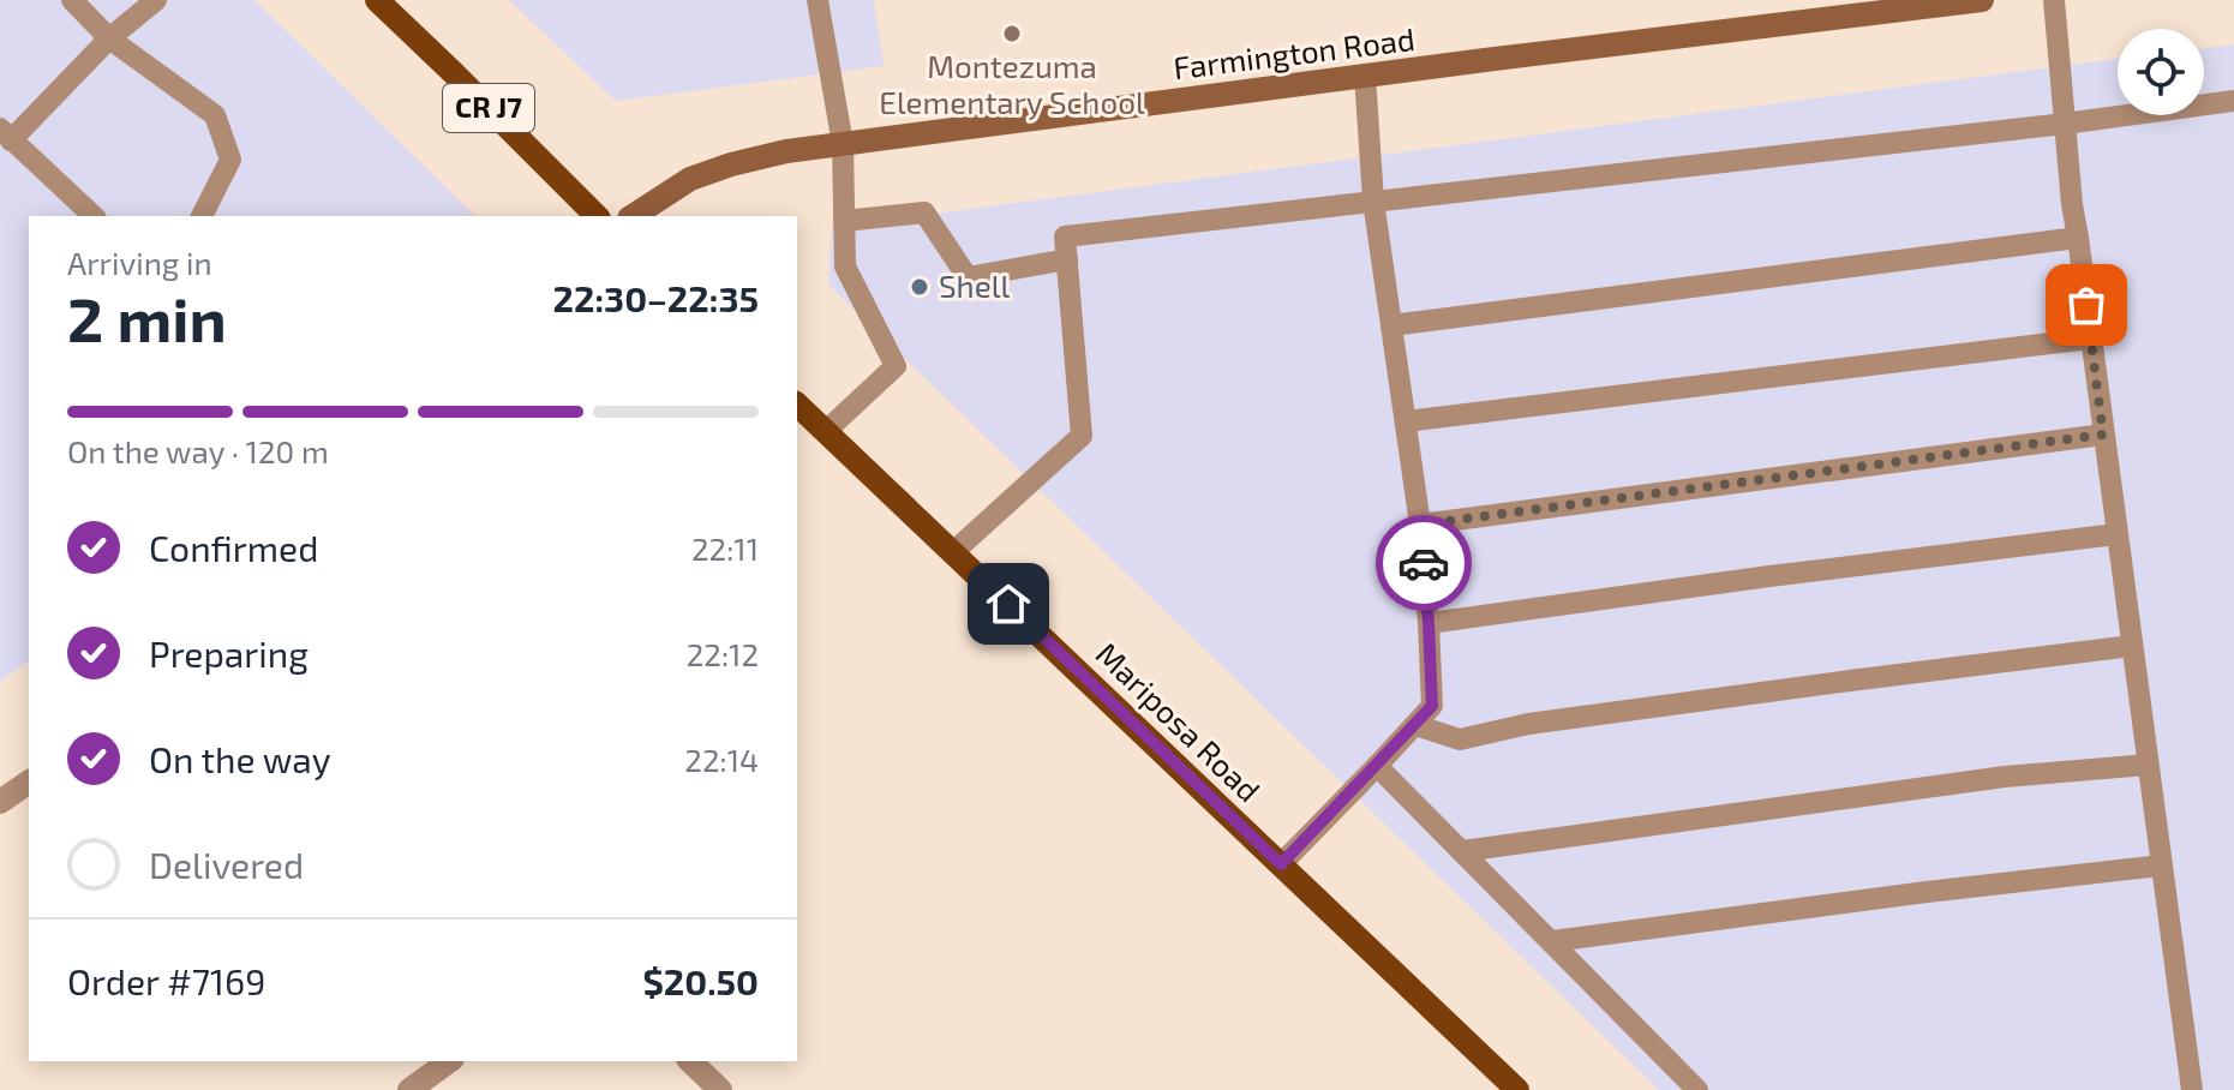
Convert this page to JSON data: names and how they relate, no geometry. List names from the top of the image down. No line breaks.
{"streets":{"main road":["Farmington Road","CR J7","Mariposa Road"]},"places":["Montezuma Elementary School","Shell"],"page":{"heading":["2 min","Arriving in","22:30–22:35"],"panel":["Order #7169","$20.50"],"bar":"On the way · 120 m","list":[["Confirmed","22:11"],["Preparing","22:12"],["On the way","22:14"],"Delivered"]}}
